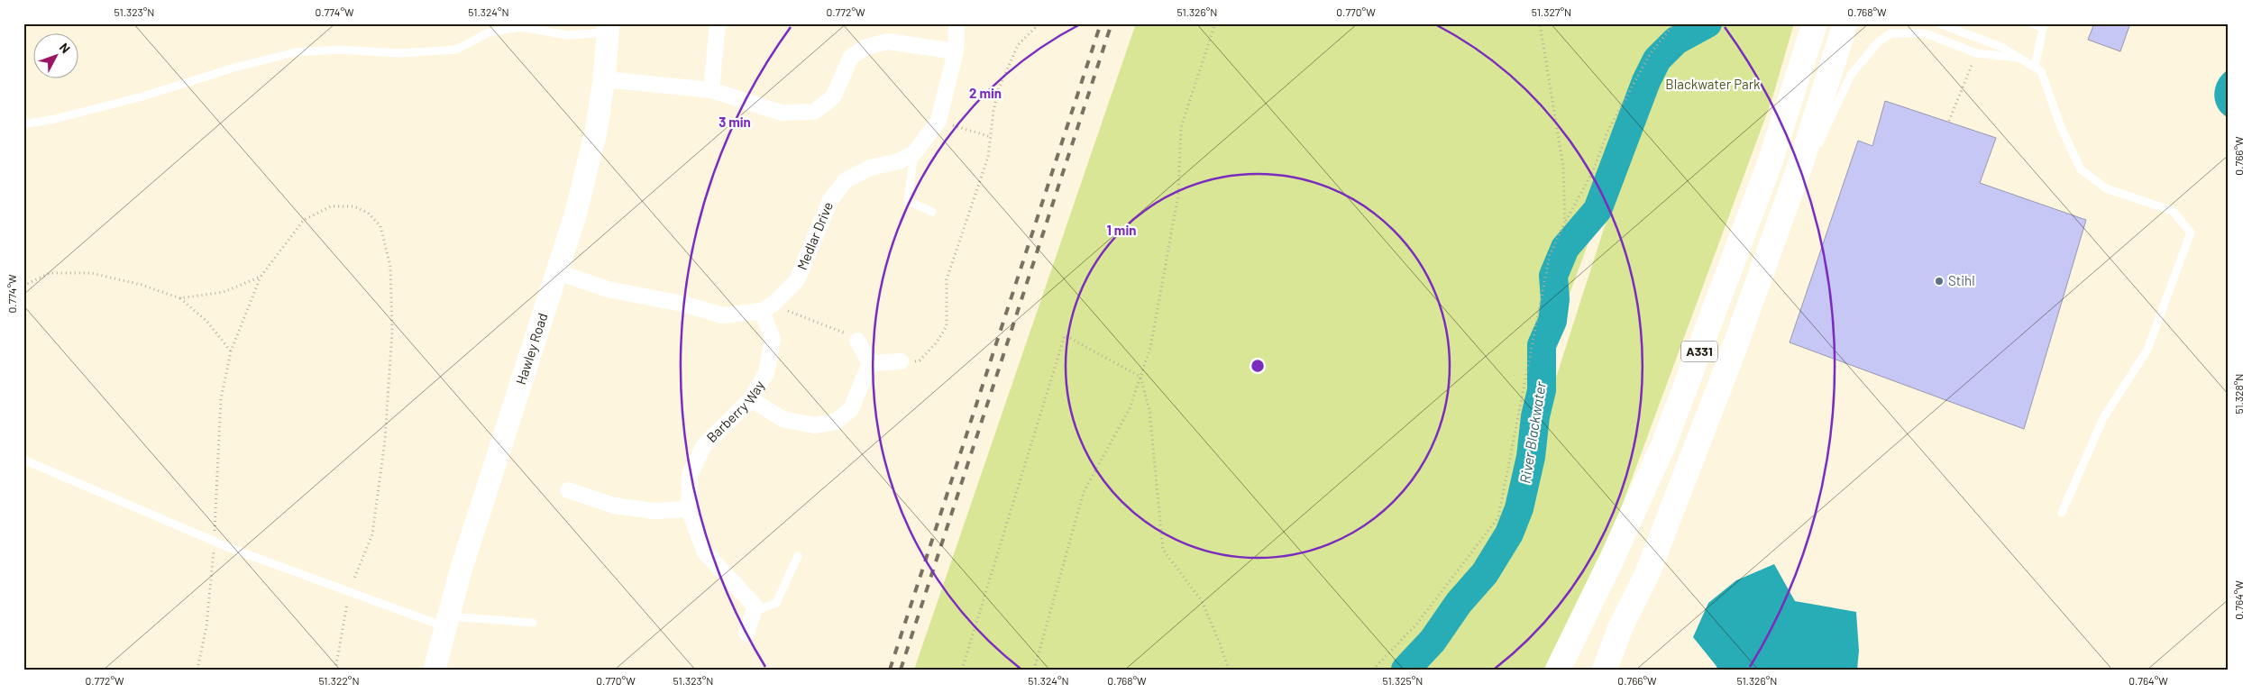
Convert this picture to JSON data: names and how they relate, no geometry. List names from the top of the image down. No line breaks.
{"streets":{"main road":["Hawley Road","A331"],"street":["Medlar Drive","Barberry Way"]},"crossings":[["Medlar Drive","Barberry Way"]],"water":["River Blackwater"],"parks":["Blackwater Park"],"places":["Stihl"],"north":"top right","coordinates":["51.323°N","0.774°W","51.324°N","0.772°W","51.326°N","0.770°W","51.327°N","0.768°W","0.766°W","51.328°N","0.764°W","51.322°N","51.325°N"],"rings":["2 min","3 min","1 min"]}
